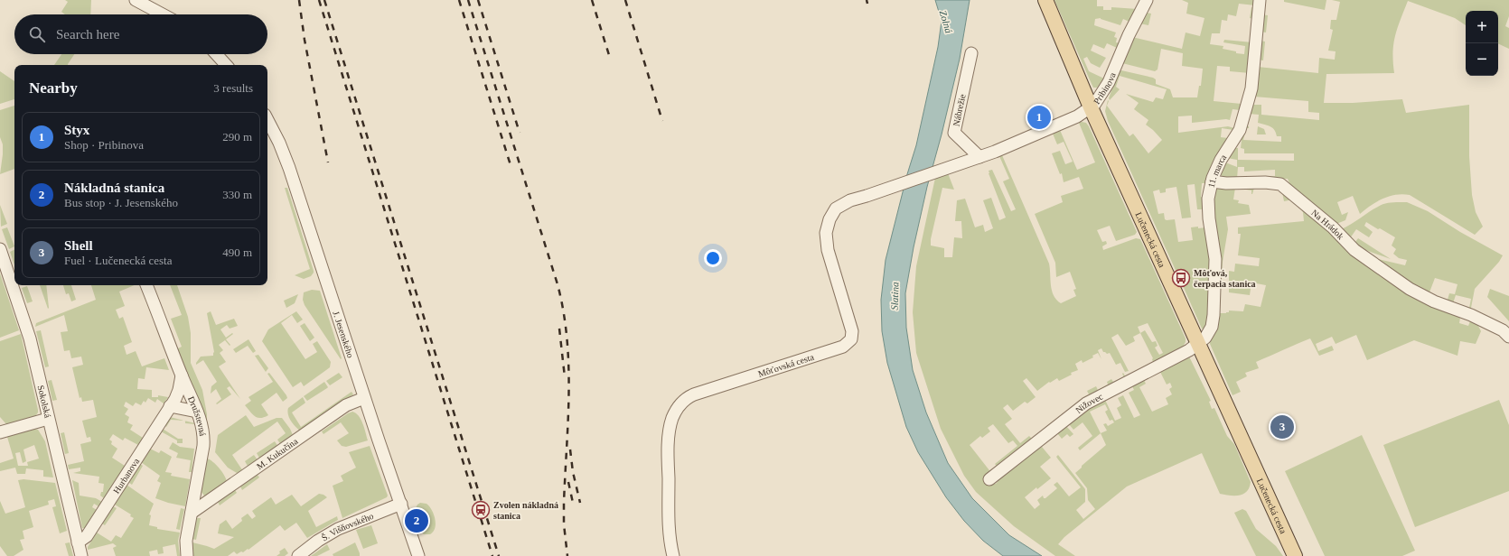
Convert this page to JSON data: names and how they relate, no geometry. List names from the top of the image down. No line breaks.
{"streets":{"main road":["Lučenecká cesta"],"street":["Pribinova","Nábrežie","11. marca","Na Hrádok","J. Jesenského","Môťovská cesta","Sokolská","Nižovec","Družstevná","M. Kukučína","Hurbanova","Š. Višňovského"]},"crossings":[["Pribinova","Nábrežie"],["Pribinova","Lučenecká cesta"],["Pribinova","Môťovská cesta"],["11. marca","Na Hrádok"],["11. marca","Lučenecká cesta"],["11. marca","Nižovec"],["Lučenecká cesta","Nižovec"],["J. Jesenského","M. Kukučína"],["J. Jesenského","Š. Višňovského"],["Sokolská","Hurbanova"],["Družstevná","M. Kukučína"],["Družstevná","Hurbanova"]],"water":["Zolná","Slatina"],"places":{"bus stop":["Môťová, čerpacia stanica"],"station":["Zvolen nákladná stanica"]},"page":{"map_buttons":["+","−"],"search":"Search here","heading":["Nearby","3 results"],"pins":["1","3","2"],"list":[{"mark":"1","name":"Styx","note":"Shop · Pribinova","value":"290 m"},{"mark":"2","name":"Nákladná stanica","note":"Bus stop · J. Jesenského","value":"330 m"},{"mark":"3","name":"Shell","note":"Fuel · Lučenecká cesta","value":"490 m"}]}}
